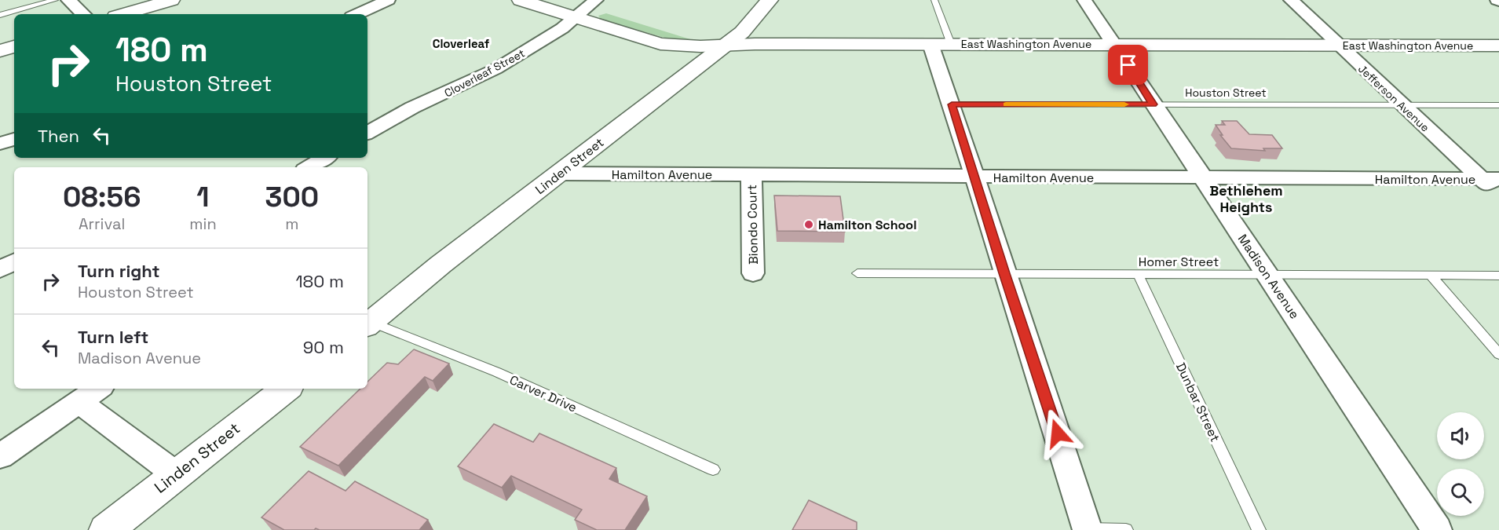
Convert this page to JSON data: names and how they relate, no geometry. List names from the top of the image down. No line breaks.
{"streets":{"street":["East Washington Avenue","Cloverleaf Street","Jefferson Avenue","Linden Street","Hamilton Avenue","Biondo Court","Madison Avenue"],"lane":["Houston Street","Homer Street","Carver Drive","Dunbar Street"]},"crossings":[["East Washington Avenue","Cloverleaf Street"],["East Washington Avenue","Jefferson Avenue"],["East Washington Avenue","Linden Street"],["East Washington Avenue","Madison Avenue"],["Houston Street","Jefferson Avenue"],["Houston Street","Madison Avenue"],["Jefferson Avenue","Hamilton Avenue"],["Linden Street","Hamilton Avenue"],["Linden Street","Carver Drive"],["Hamilton Avenue","Biondo Court"],["Hamilton Avenue","Madison Avenue"],["Homer Street","Madison Avenue"],["Homer Street","Dunbar Street"]],"districts":["Cloverleaf","Bethlehem Heights"],"places":["Hamilton School"],"page":{"turn":["180 m","Houston Street"],"then":"Then","eta":["08:56","Arrival","1","min","300","m"],"list":[{"name":"Turn right","note":"Houston Street","value":"180 m"},{"name":"Turn left","note":"Madison Avenue","value":"90 m"}]}}
